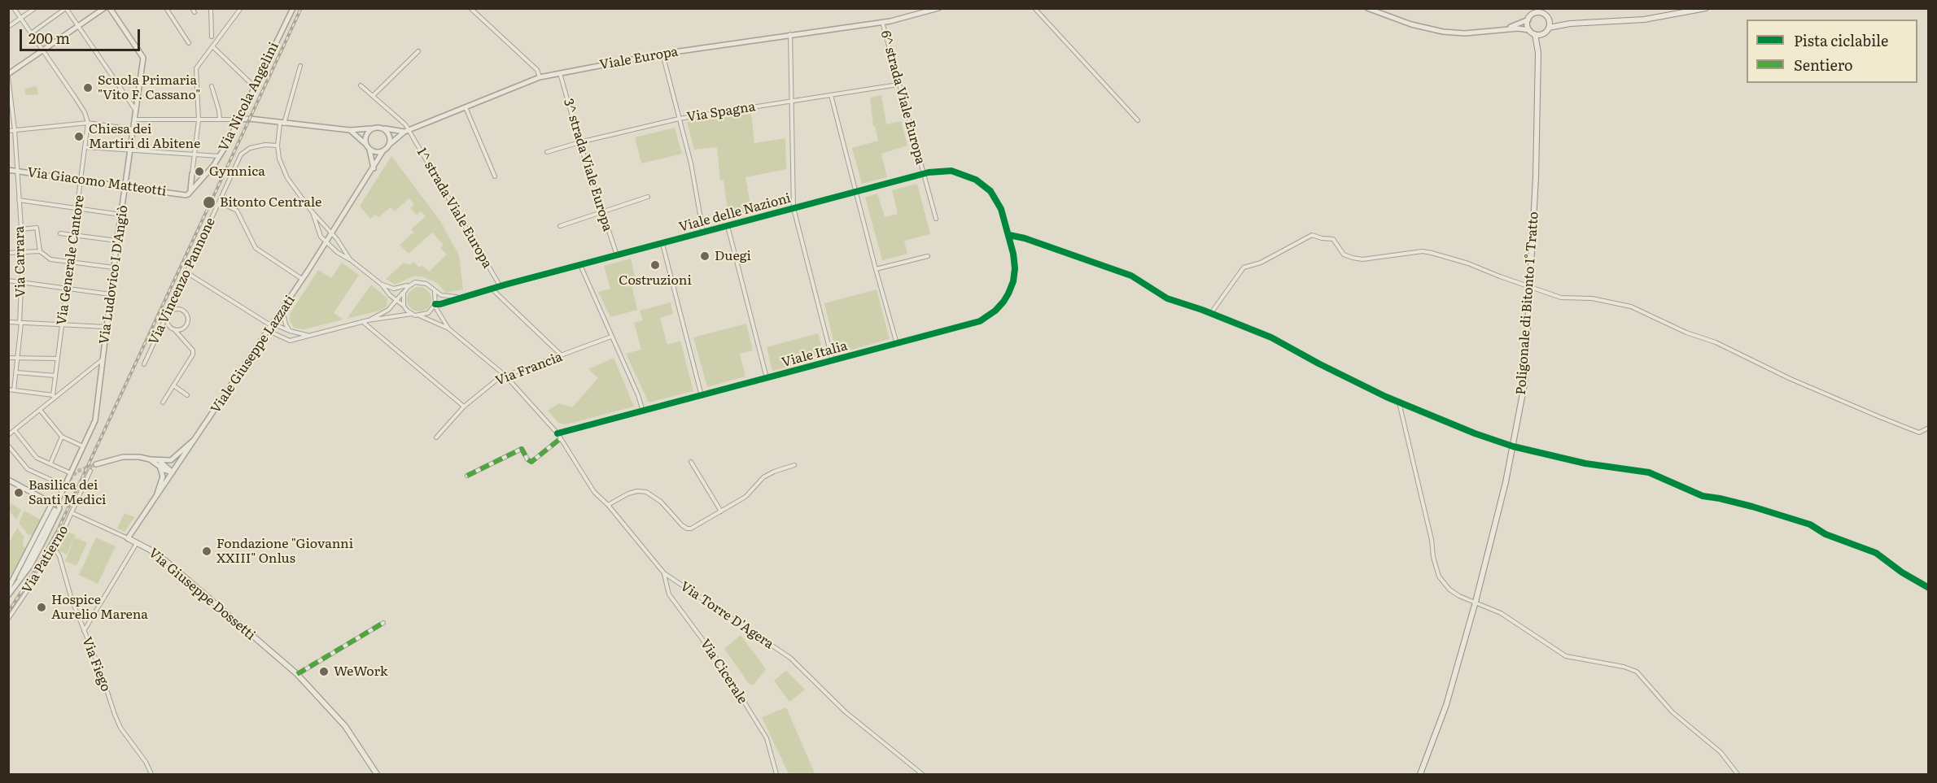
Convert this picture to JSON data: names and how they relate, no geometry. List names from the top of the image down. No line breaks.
{"streets":{"main road":["Poligonale di Bitonto 1° Tratto","Via Giuseppe Dossetti"],"street":["Viale Europa","Via Nicola Angelini","6^ strada Viale Europa","Via Spagna","3^ strada Viale Europa","Via Giacomo Matteotti","1^ strada Viale Europa","Viale delle Nazioni","Via Generale Cantore","Via Carrara","Via Ludovico I D'Angiò","Via Vincenzo Pannone","Viale Giuseppe Lazzati","Viale Italia","Via Francia","Via Patierno","Via Torre D'Agera","Via Fiego","Via Cicerale"]},"crossings":[["Viale Europa","6^ strada Viale Europa"],["Viale Europa","3^ strada Viale Europa"],["Viale Europa","1^ strada Viale Europa"],["Viale Europa","Viale Giuseppe Lazzati"],["Via Nicola Angelini","Via Giacomo Matteotti"],["6^ strada Viale Europa","Via Spagna"],["6^ strada Viale Europa","Viale delle Nazioni"],["6^ strada Viale Europa","Viale Italia"],["Via Spagna","3^ strada Viale Europa"],["3^ strada Viale Europa","Viale delle Nazioni"],["Via Giacomo Matteotti","Via Generale Cantore"],["Via Giacomo Matteotti","Via Carrara"],["Via Giacomo Matteotti","Via Ludovico I D'Angiò"],["1^ strada Viale Europa","Viale delle Nazioni"],["Viale delle Nazioni","Viale Italia"],["Via Generale Cantore","Via Ludovico I D'Angiò"],["Viale Giuseppe Lazzati","Via Giuseppe Dossetti"],["Viale Italia","Via Torre D'Agera"],["Via Francia","Via Torre D'Agera"],["Via Patierno","Via Giuseppe Dossetti"],["Via Patierno","Via Fiego"],["Via Torre D'Agera","Via Cicerale"]],"places":["Scuola Primaria \"Vito F. Cassano\"","Chiesa dei Martiri di Abitene","Gymnica","Bitonto Centrale","Duegi","Costruzioni","Basilica dei Santi Medici","Fondazione \"Giovanni XXIII\" Onlus","Hospice Aurelio Marena","WeWork"],"legend":["Pista ciclabile","Sentiero"],"scale_bar":"200 m"}
